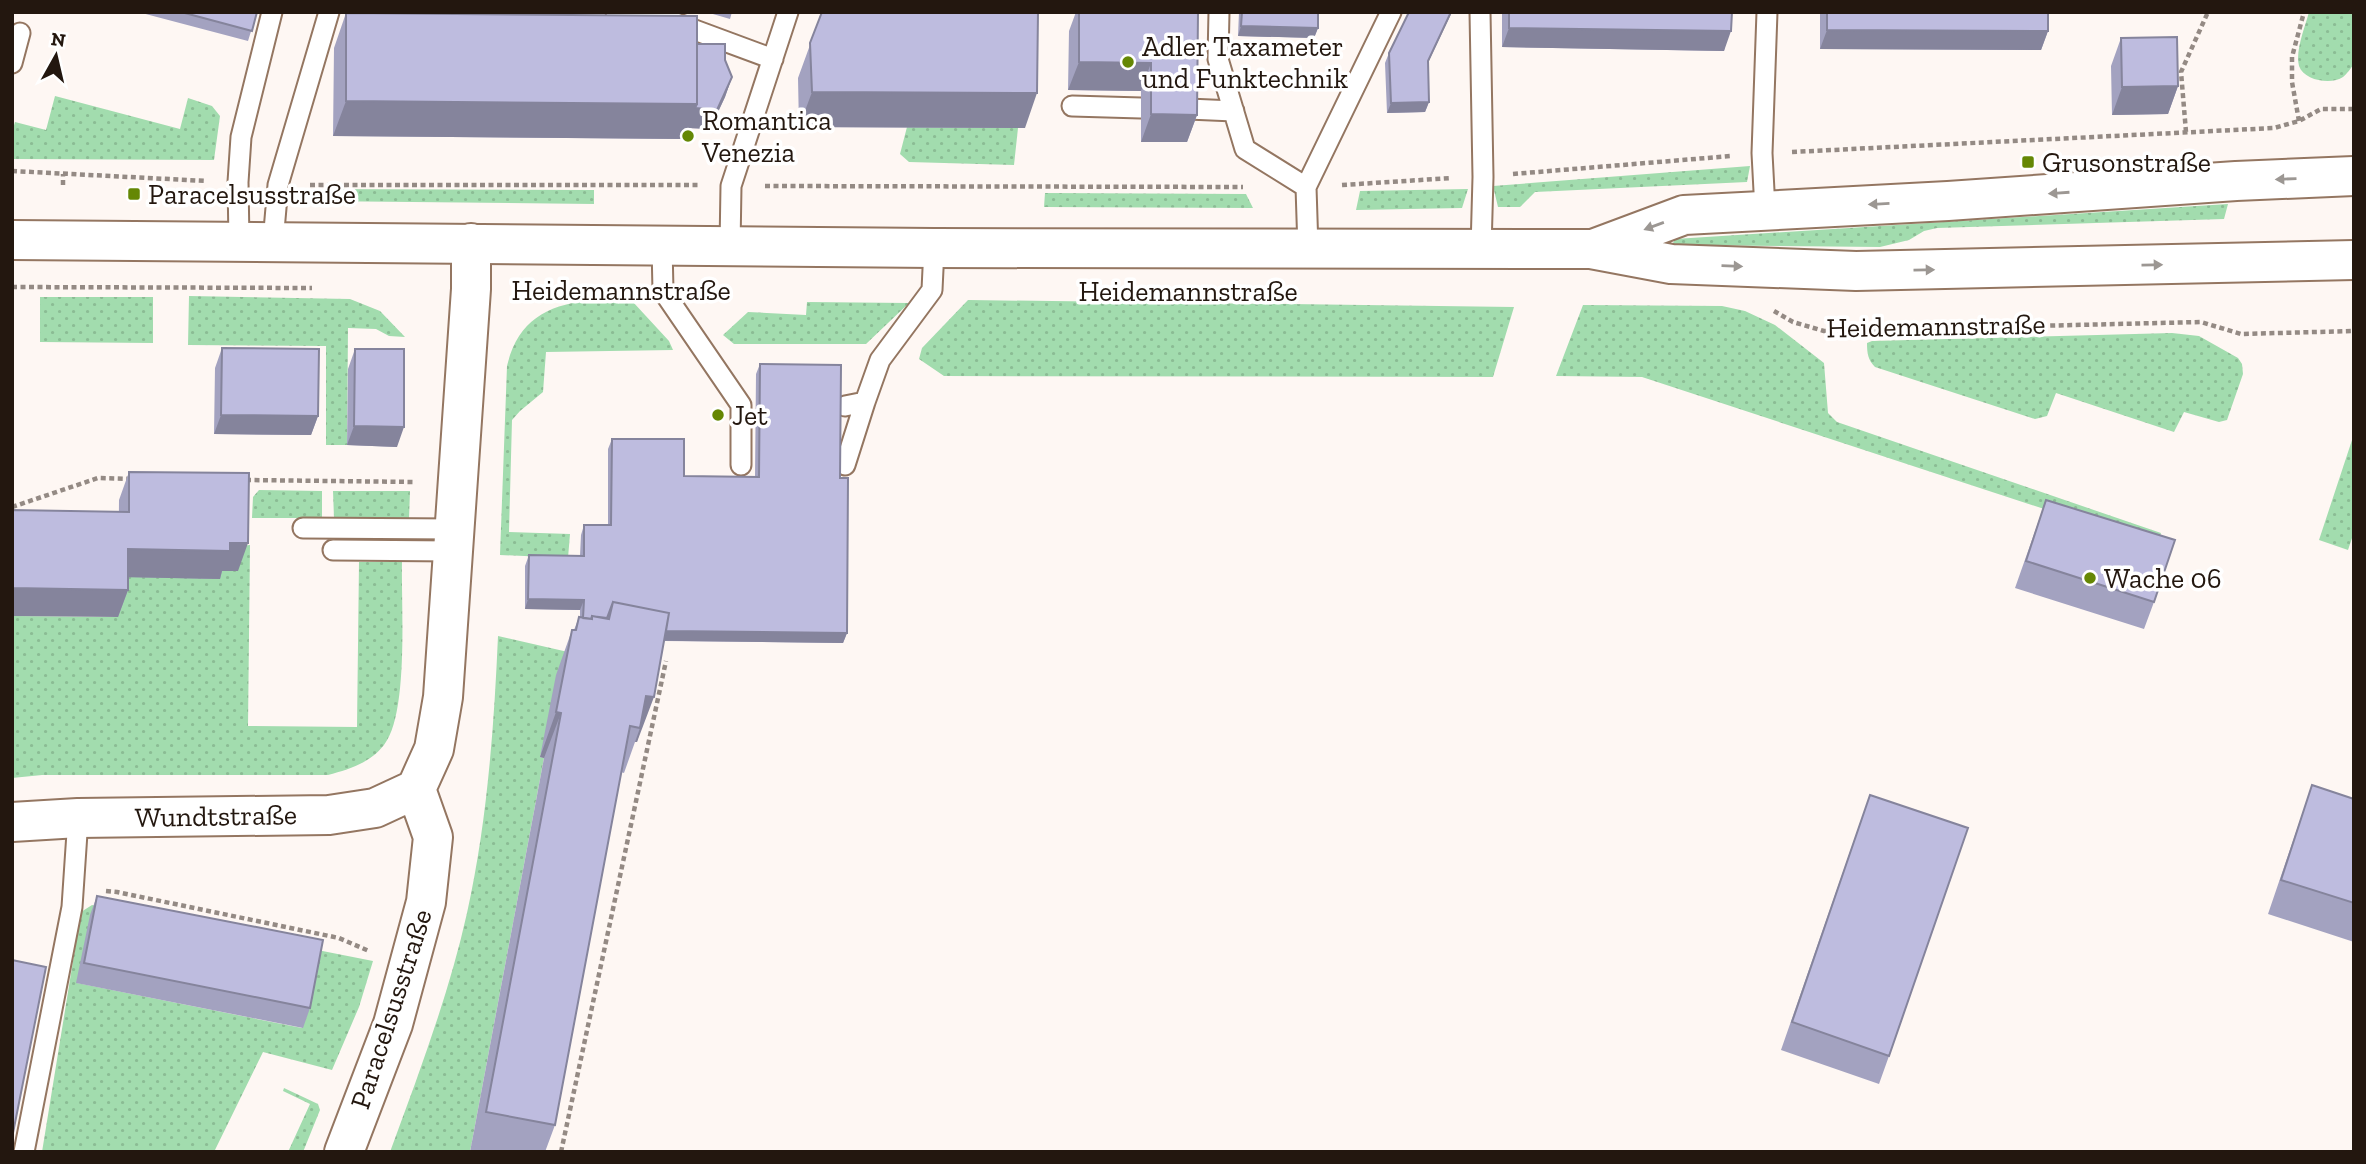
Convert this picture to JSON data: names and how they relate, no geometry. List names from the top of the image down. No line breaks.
{"streets":{"main road":["Heidemannstraße","Wundtstraße","Paracelsusstraße"]},"crossings":[["Wundtstraße","Paracelsusstraße"]],"places":{"other":["Adler Taxameter und Funktechnik","Romantica Venezia","Jet","Wache 06"],"transit":["Grusonstraße","Paracelsusstraße"]},"north":"top"}
